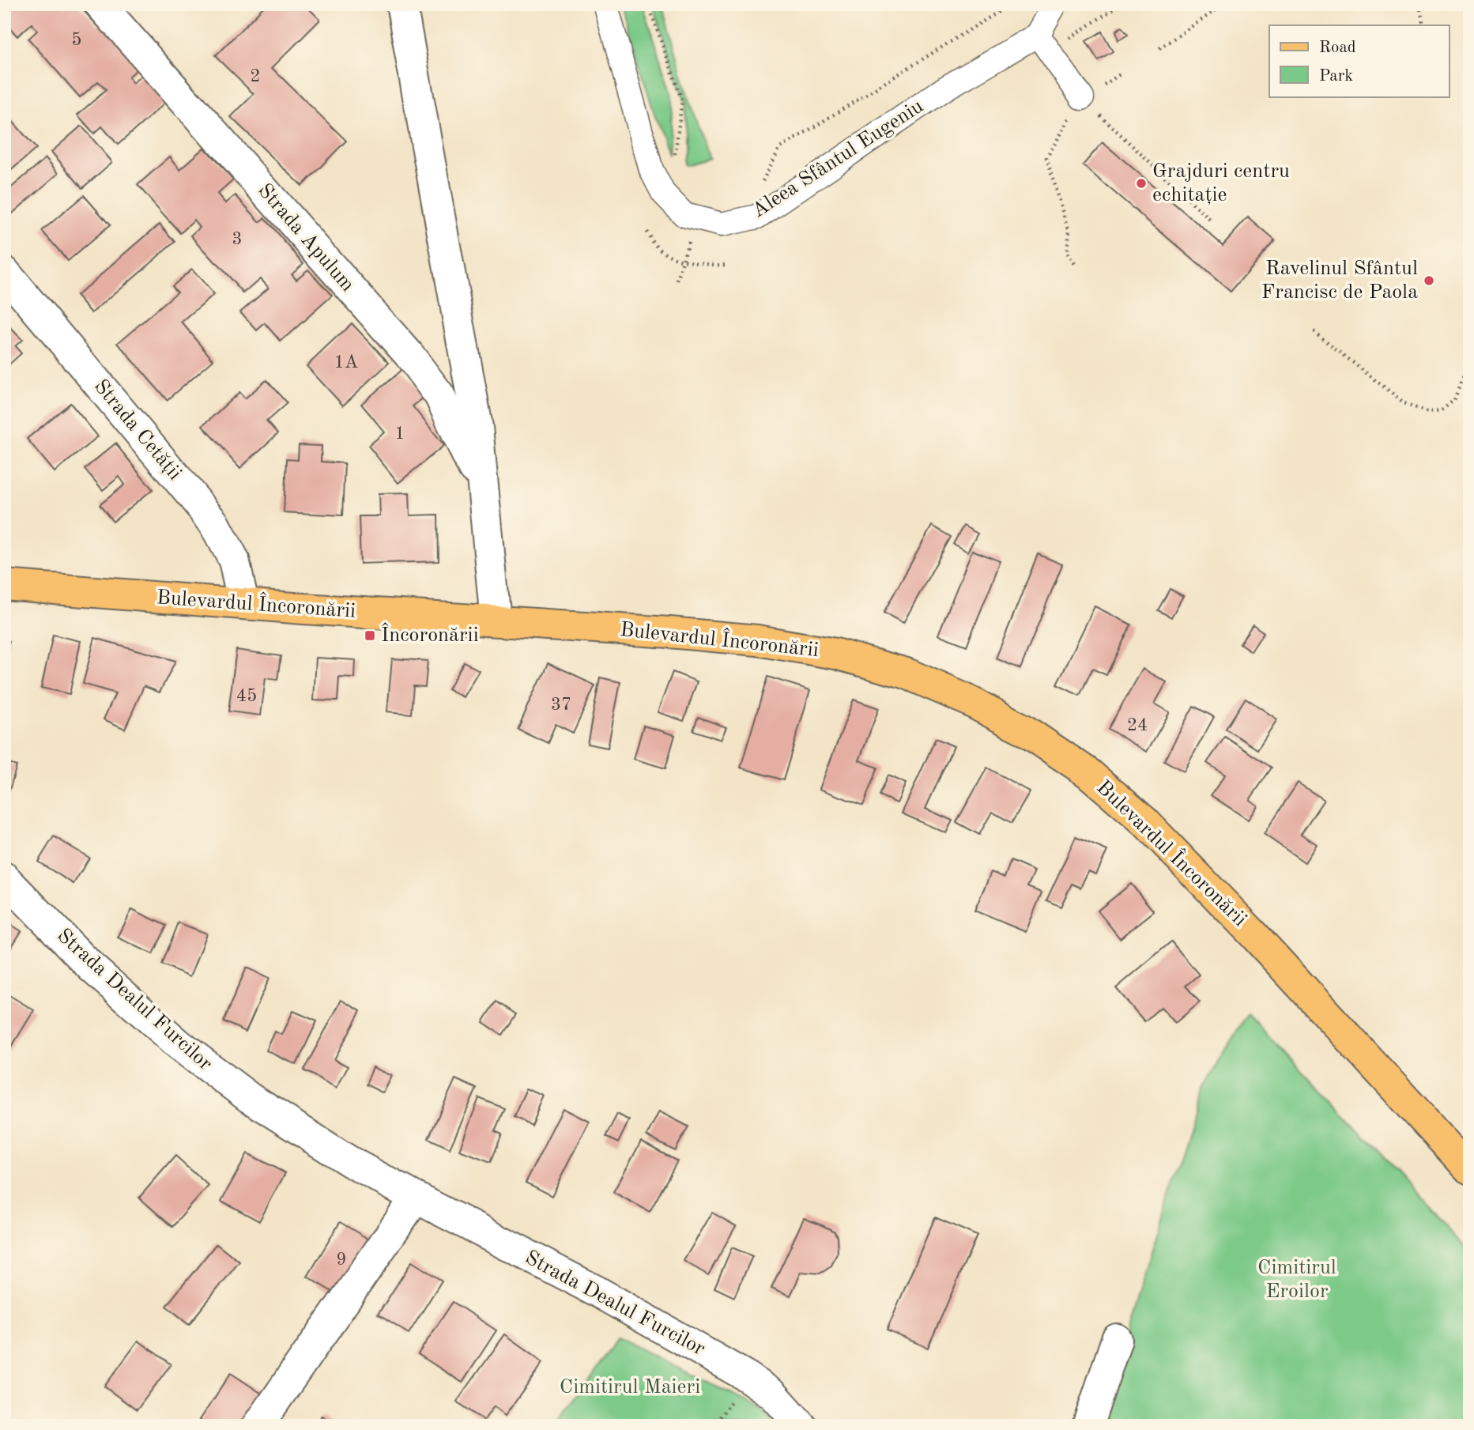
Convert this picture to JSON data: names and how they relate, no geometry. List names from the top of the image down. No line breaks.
{"streets":{"main road":["Bulevardul Încoronării"],"street":["Aleea Sfântul Eugeniu","Strada Apulum","Strada Cetății","Strada Dealul Furcilor"]},"crossings":[["Strada Apulum","Bulevardul Încoronării"],["Strada Cetății","Bulevardul Încoronării"]],"parks":["Cimitirul Eroilor","Cimitirul Maieri"],"places":{"other":["Grajduri centru echitație","Ravelinul Sfântul Francisc de Paola"],"transit":["Încoronării"]},"house_numbers":["5","2","3","1A","1","45","37","24","9"],"legend":["Road","Park"]}
